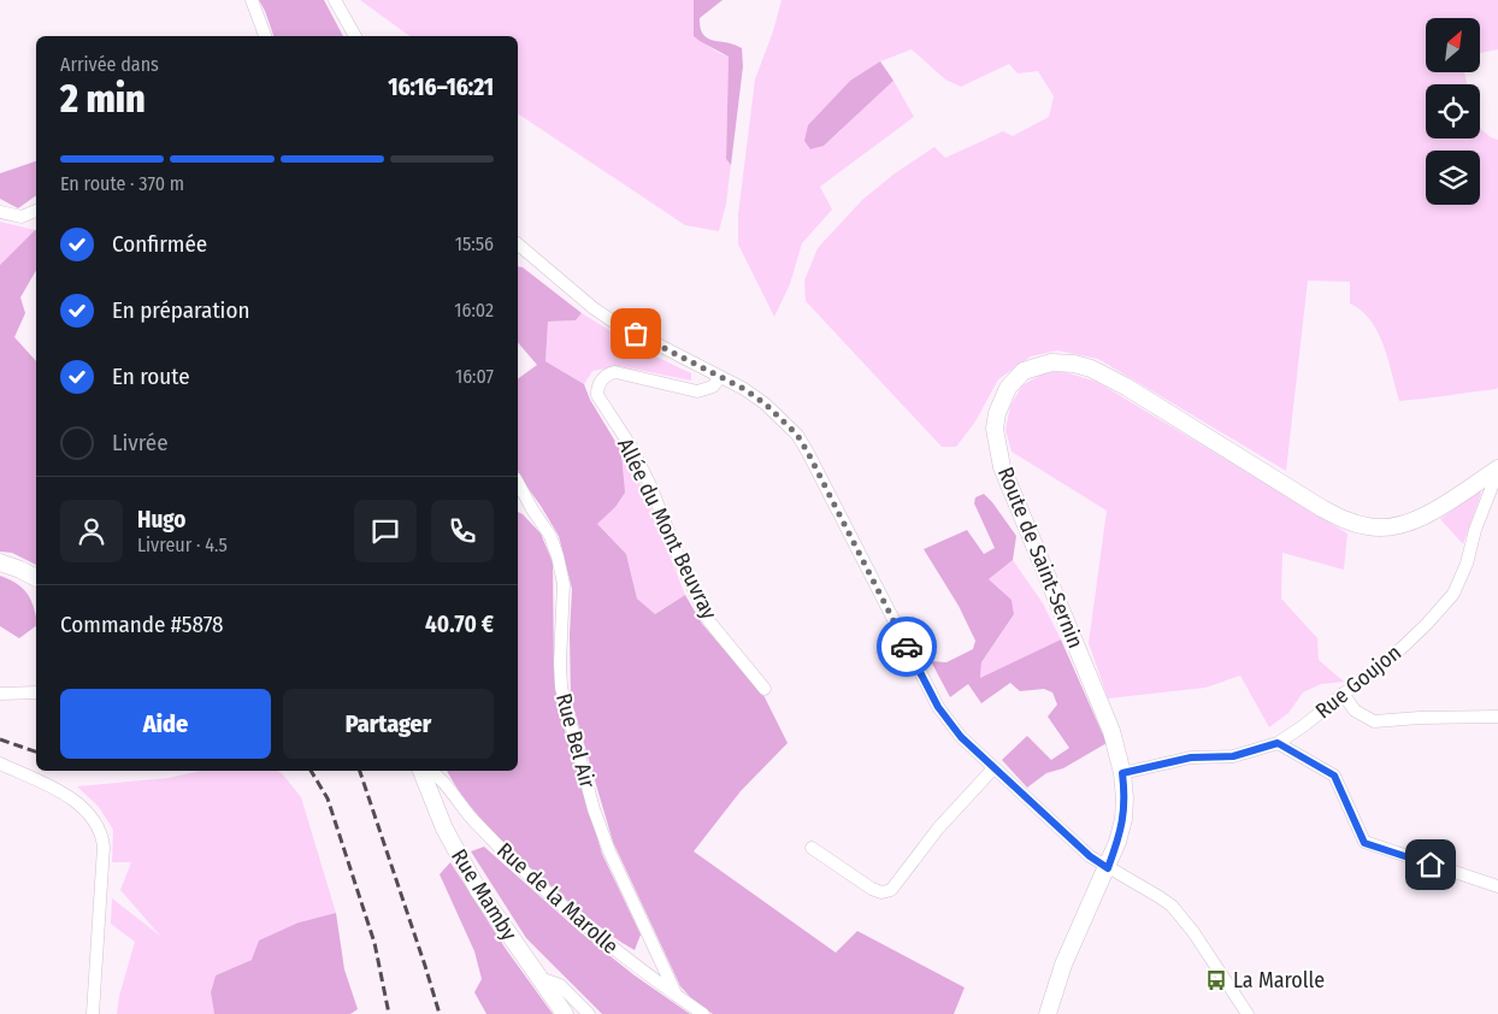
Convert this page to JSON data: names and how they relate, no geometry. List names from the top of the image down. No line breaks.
{"streets":{"street":["Allée du Mont Beuvray","Route de Saint-Sernin","Rue Goujon","Rue Bel Air","Rue Mamby","Rue de la Marolle"]},"crossings":[["Route de Saint-Sernin","Rue Goujon"],["Rue Bel Air","Rue de la Marolle"]],"places":{"bus stop":["La Marolle"]},"north":"top right","page":{"heading":["2 min","Arrivée dans","16:16–16:21"],"panel":["Hugo","Livreur · 4.5","Commande #5878","40.70 €"],"bar":"En route · 370 m","list":[["Confirmée","15:56"],["En préparation","16:02"],["En route","16:07"],"Livrée"],"buttons":["Aide","Partager"]}}
